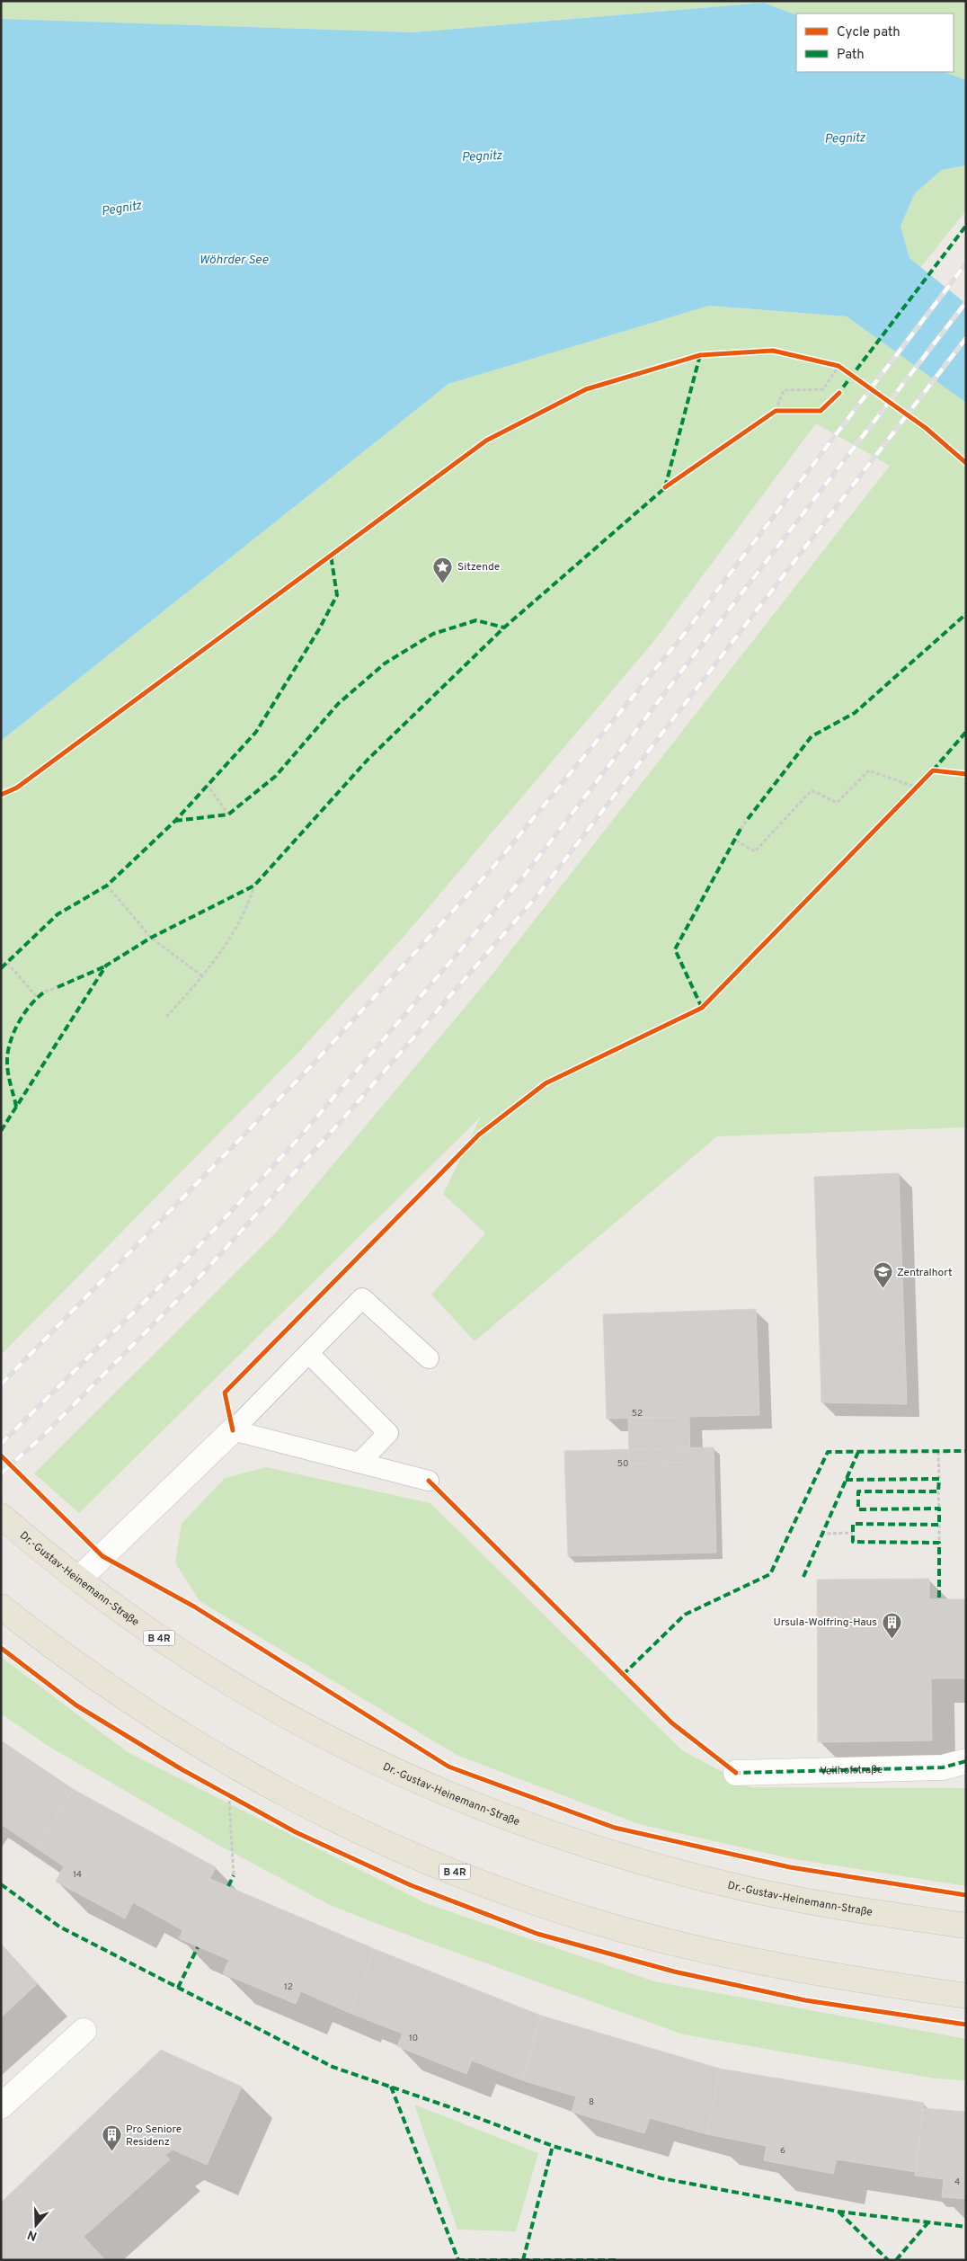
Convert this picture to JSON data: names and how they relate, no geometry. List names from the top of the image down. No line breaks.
{"streets":{"main road":["Dr.-Gustav-Heinemann-Straße","B 4R"],"street":["Veilhofstraße"]},"water":["Pegnitz","Wöhrder See"],"places":{"place":["Sitzende"],"school or university":["Zentralhort"],"building":["Ursula-Wolfring-Haus","Pro Seniore Residenz"]},"house_numbers":["52","50","14","12","10","8","6","4"],"legend":["Cycle path","Path"],"north":"bottom"}
